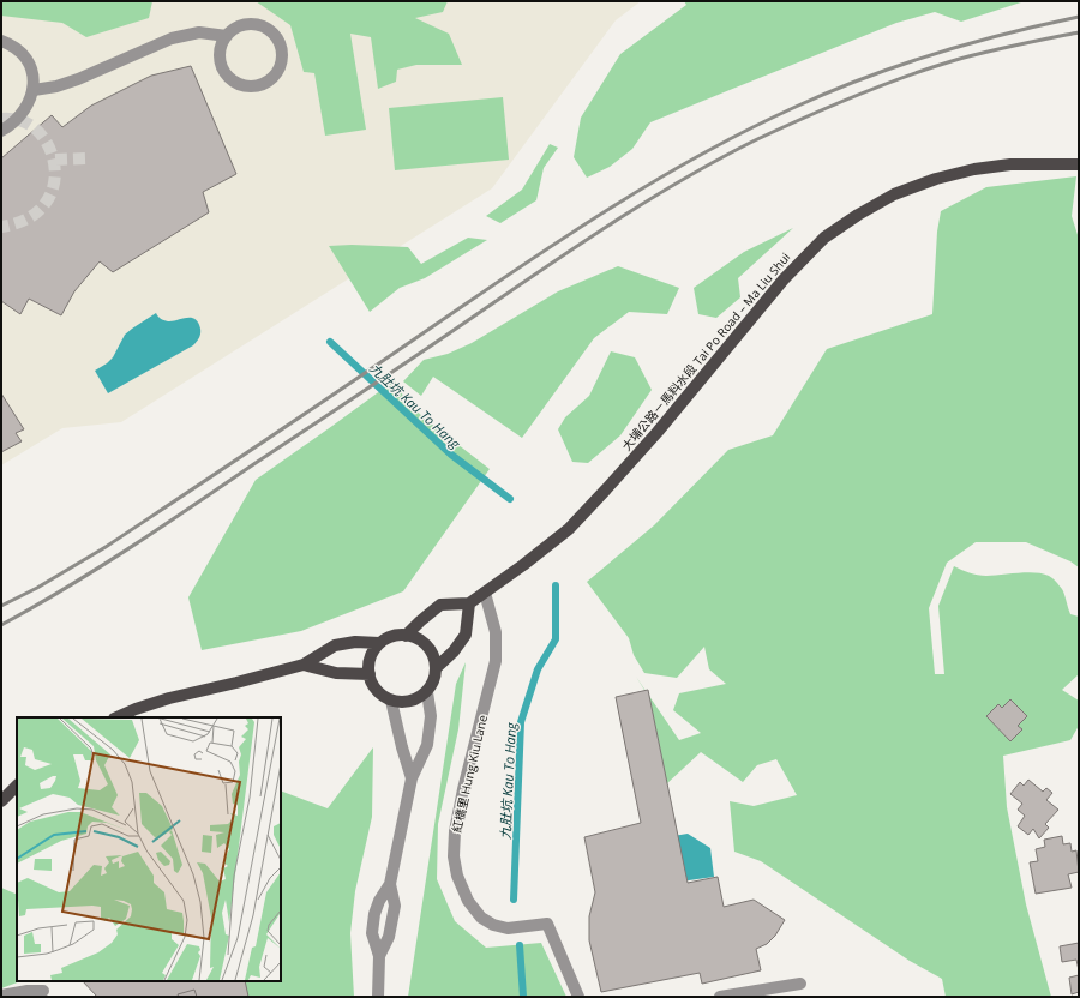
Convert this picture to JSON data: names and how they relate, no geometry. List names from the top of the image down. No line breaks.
{"streets":{"main road":["大埔公路－馬料水段 Tai Po Road – Ma Liu Shui"],"street":["紅橋里 Hung Kiu Lane"]},"crossings":[["大埔公路－馬料水段 Tai Po Road – Ma Liu Shui","紅橋里 Hung Kiu Lane"]],"water":["九肚坑 Kau To Hang"]}
